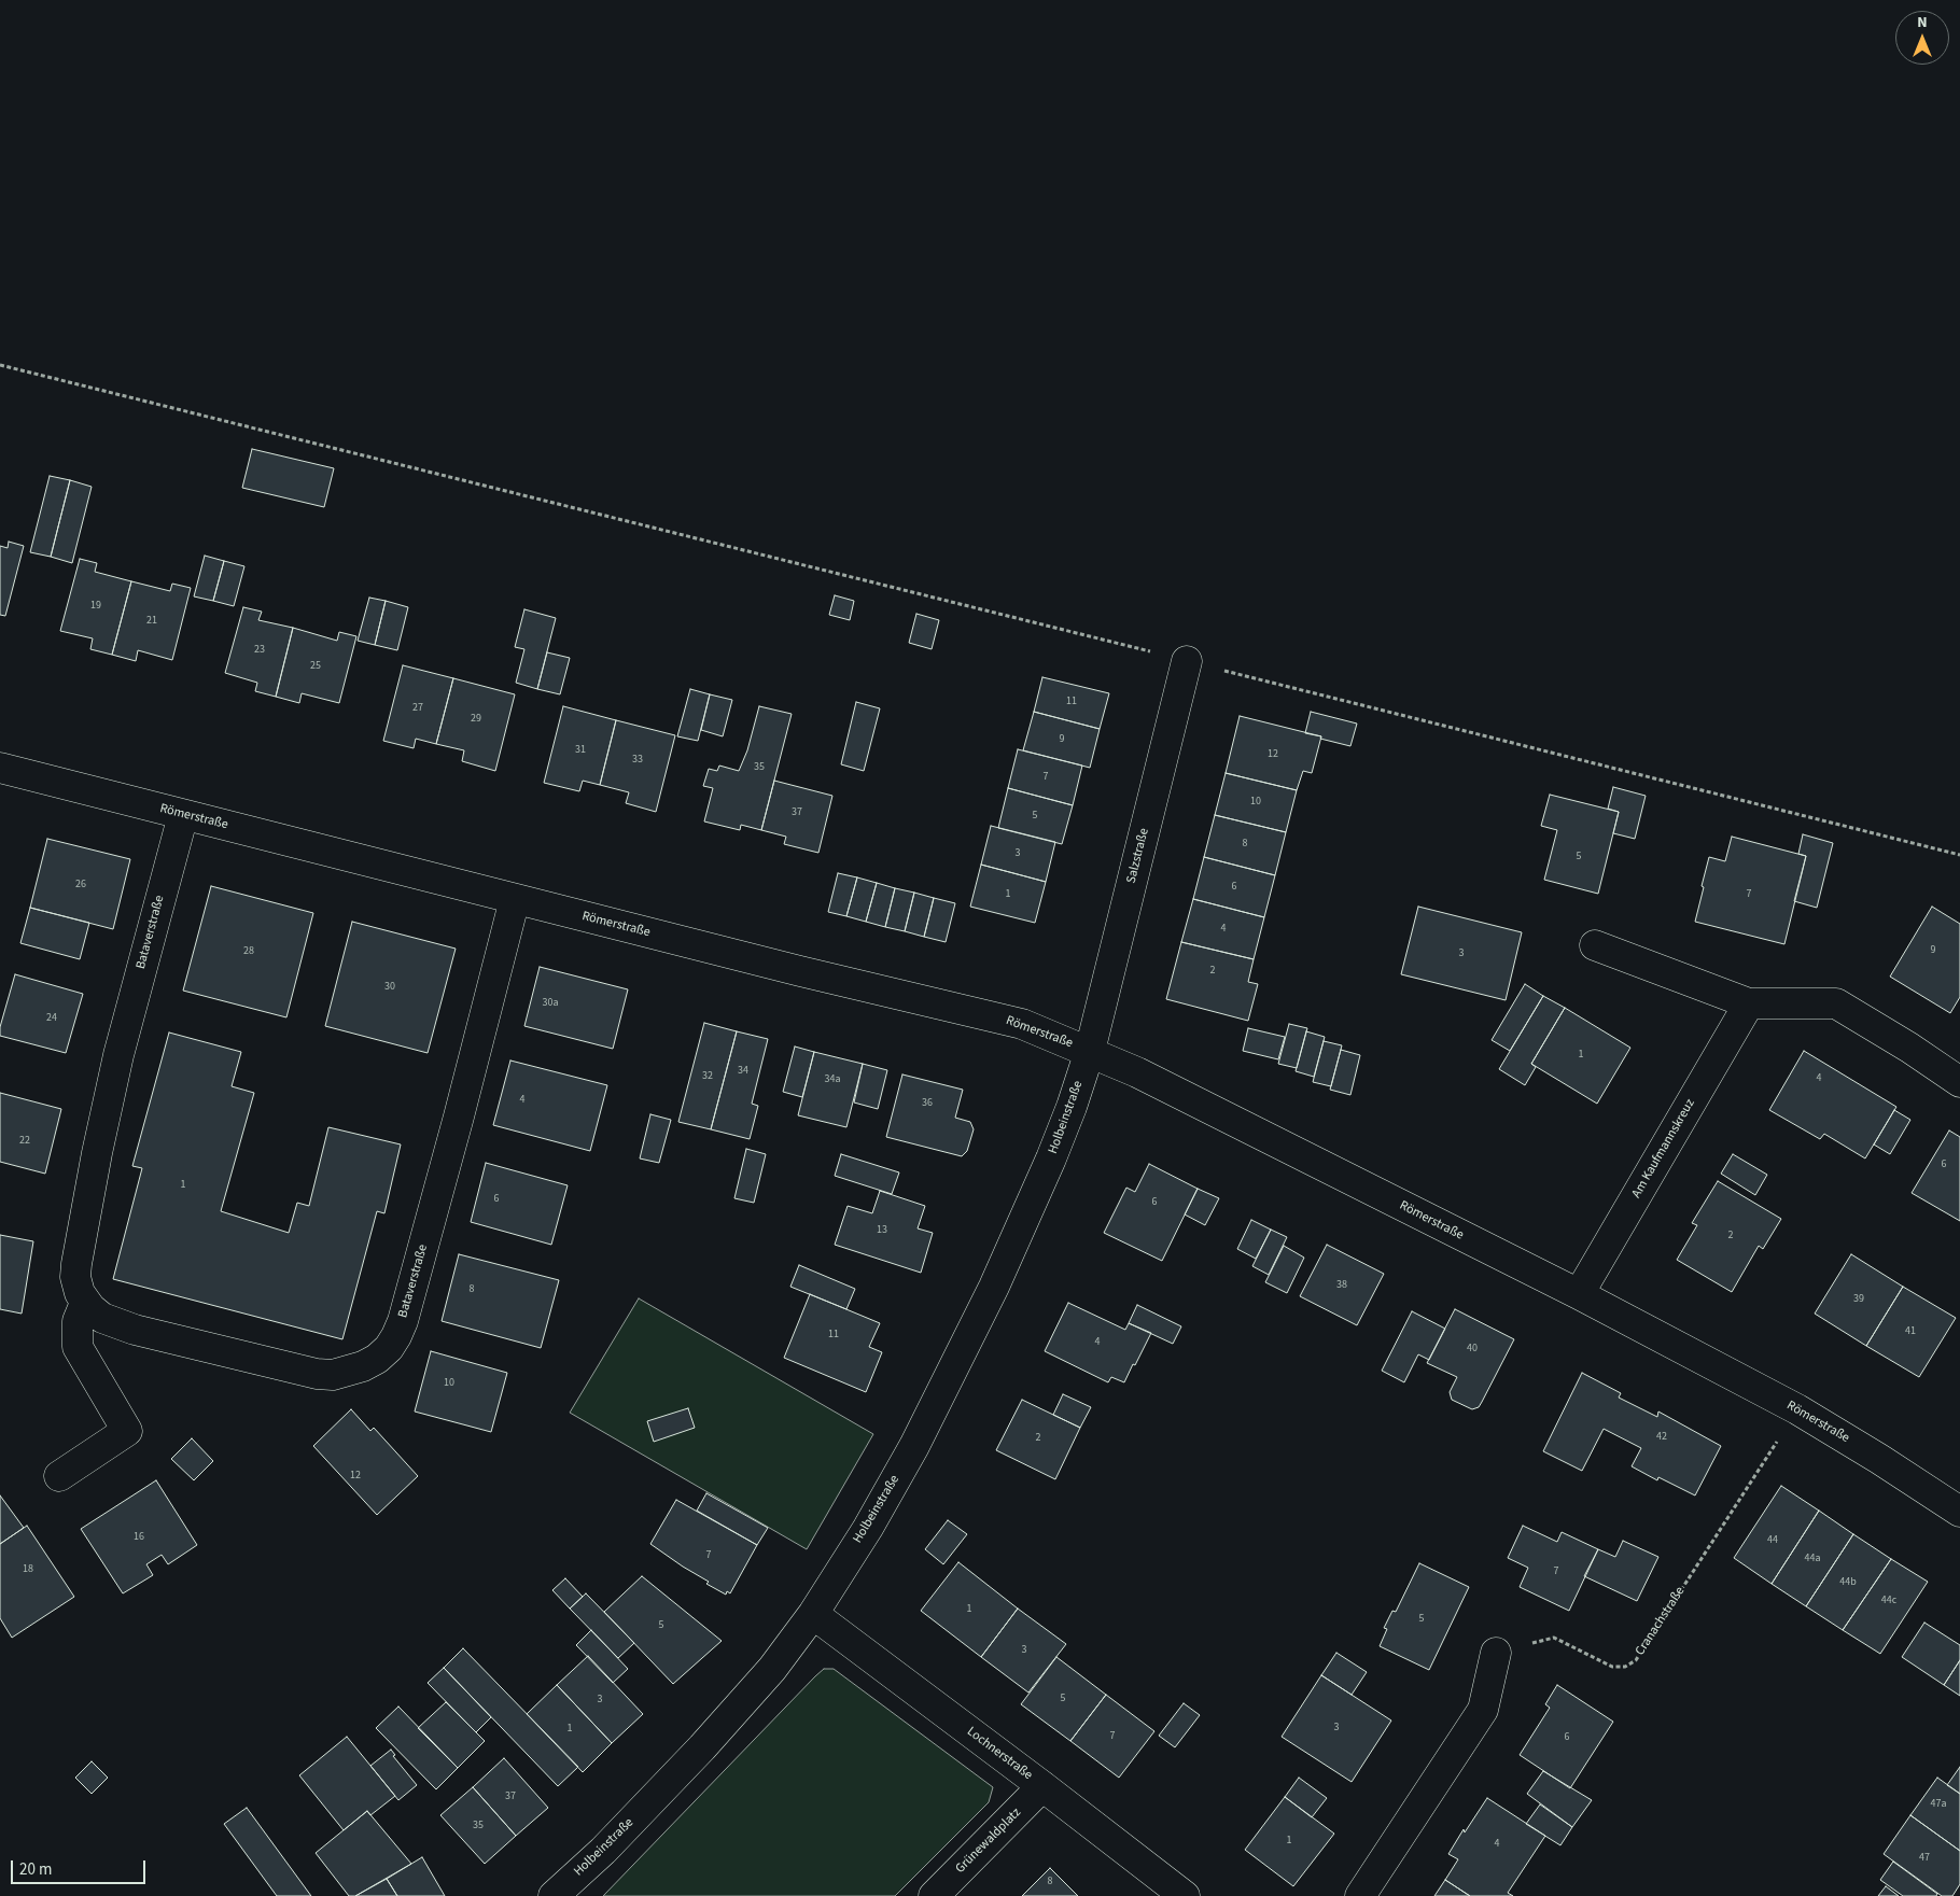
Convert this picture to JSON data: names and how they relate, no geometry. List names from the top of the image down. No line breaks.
{"streets":{"street":["Römerstraße","Salzstraße","Bataverstraße","Holbeinstraße","Am Kaufmannskreuz","Lochnerstraße","Grünewaldplatz"],"path":["Cranachstraße"]},"crossings":[["Römerstraße","Salzstraße"],["Römerstraße","Bataverstraße"],["Römerstraße","Holbeinstraße"],["Römerstraße","Am Kaufmannskreuz"],["Römerstraße","Cranachstraße"],["Salzstraße","Holbeinstraße"],["Holbeinstraße","Lochnerstraße"],["Lochnerstraße","Grünewaldplatz"]],"house_numbers":["19","21","23","25","11","27","29","9","31","12","33","35","7","10","37","5","8","3","5","26","6","1","7","4","9","28","3","2","30","30a","24","1","34","32","4","34a","4","36","22","6","1","6","6","13","2","38","8","39","41","11","4","40","10","42","2","12","16","44","7","44a","18","7","44b","44c","1","5","5","3","5","3","3","1","7","6","37","47a","35","1","4","47","8"],"scale_bar":"20 m","north":"top"}
